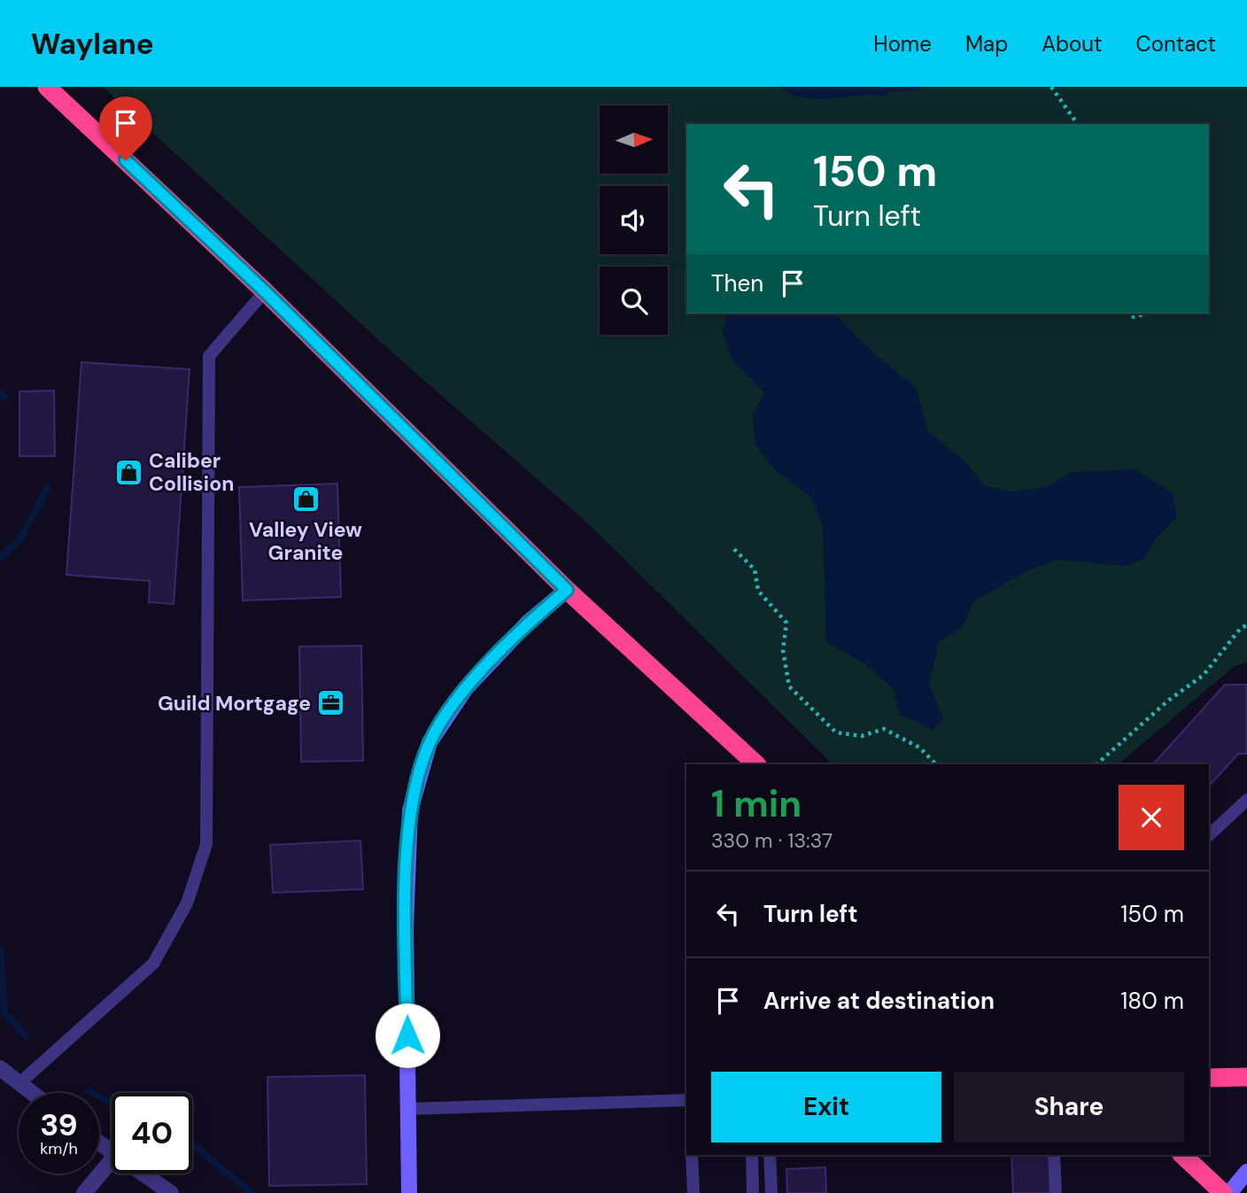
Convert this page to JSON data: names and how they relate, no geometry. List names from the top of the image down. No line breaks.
{"places":{"shop":["Caliber Collision","Valley View Granite"],"office":["Guild Mortgage"]},"north":"right","page":{"header":"Waylane","nav":["Home","Map","About","Contact"],"turn":["150 m","Turn left"],"then":"Then","heading":["1 min","330 m · 13:37"],"list":[{"name":"Turn left","value":"150 m"},{"name":"Arrive at destination","value":"180 m"}],"buttons":["Exit","Share"],"speed":"39 km/h","limit":"40"}}
